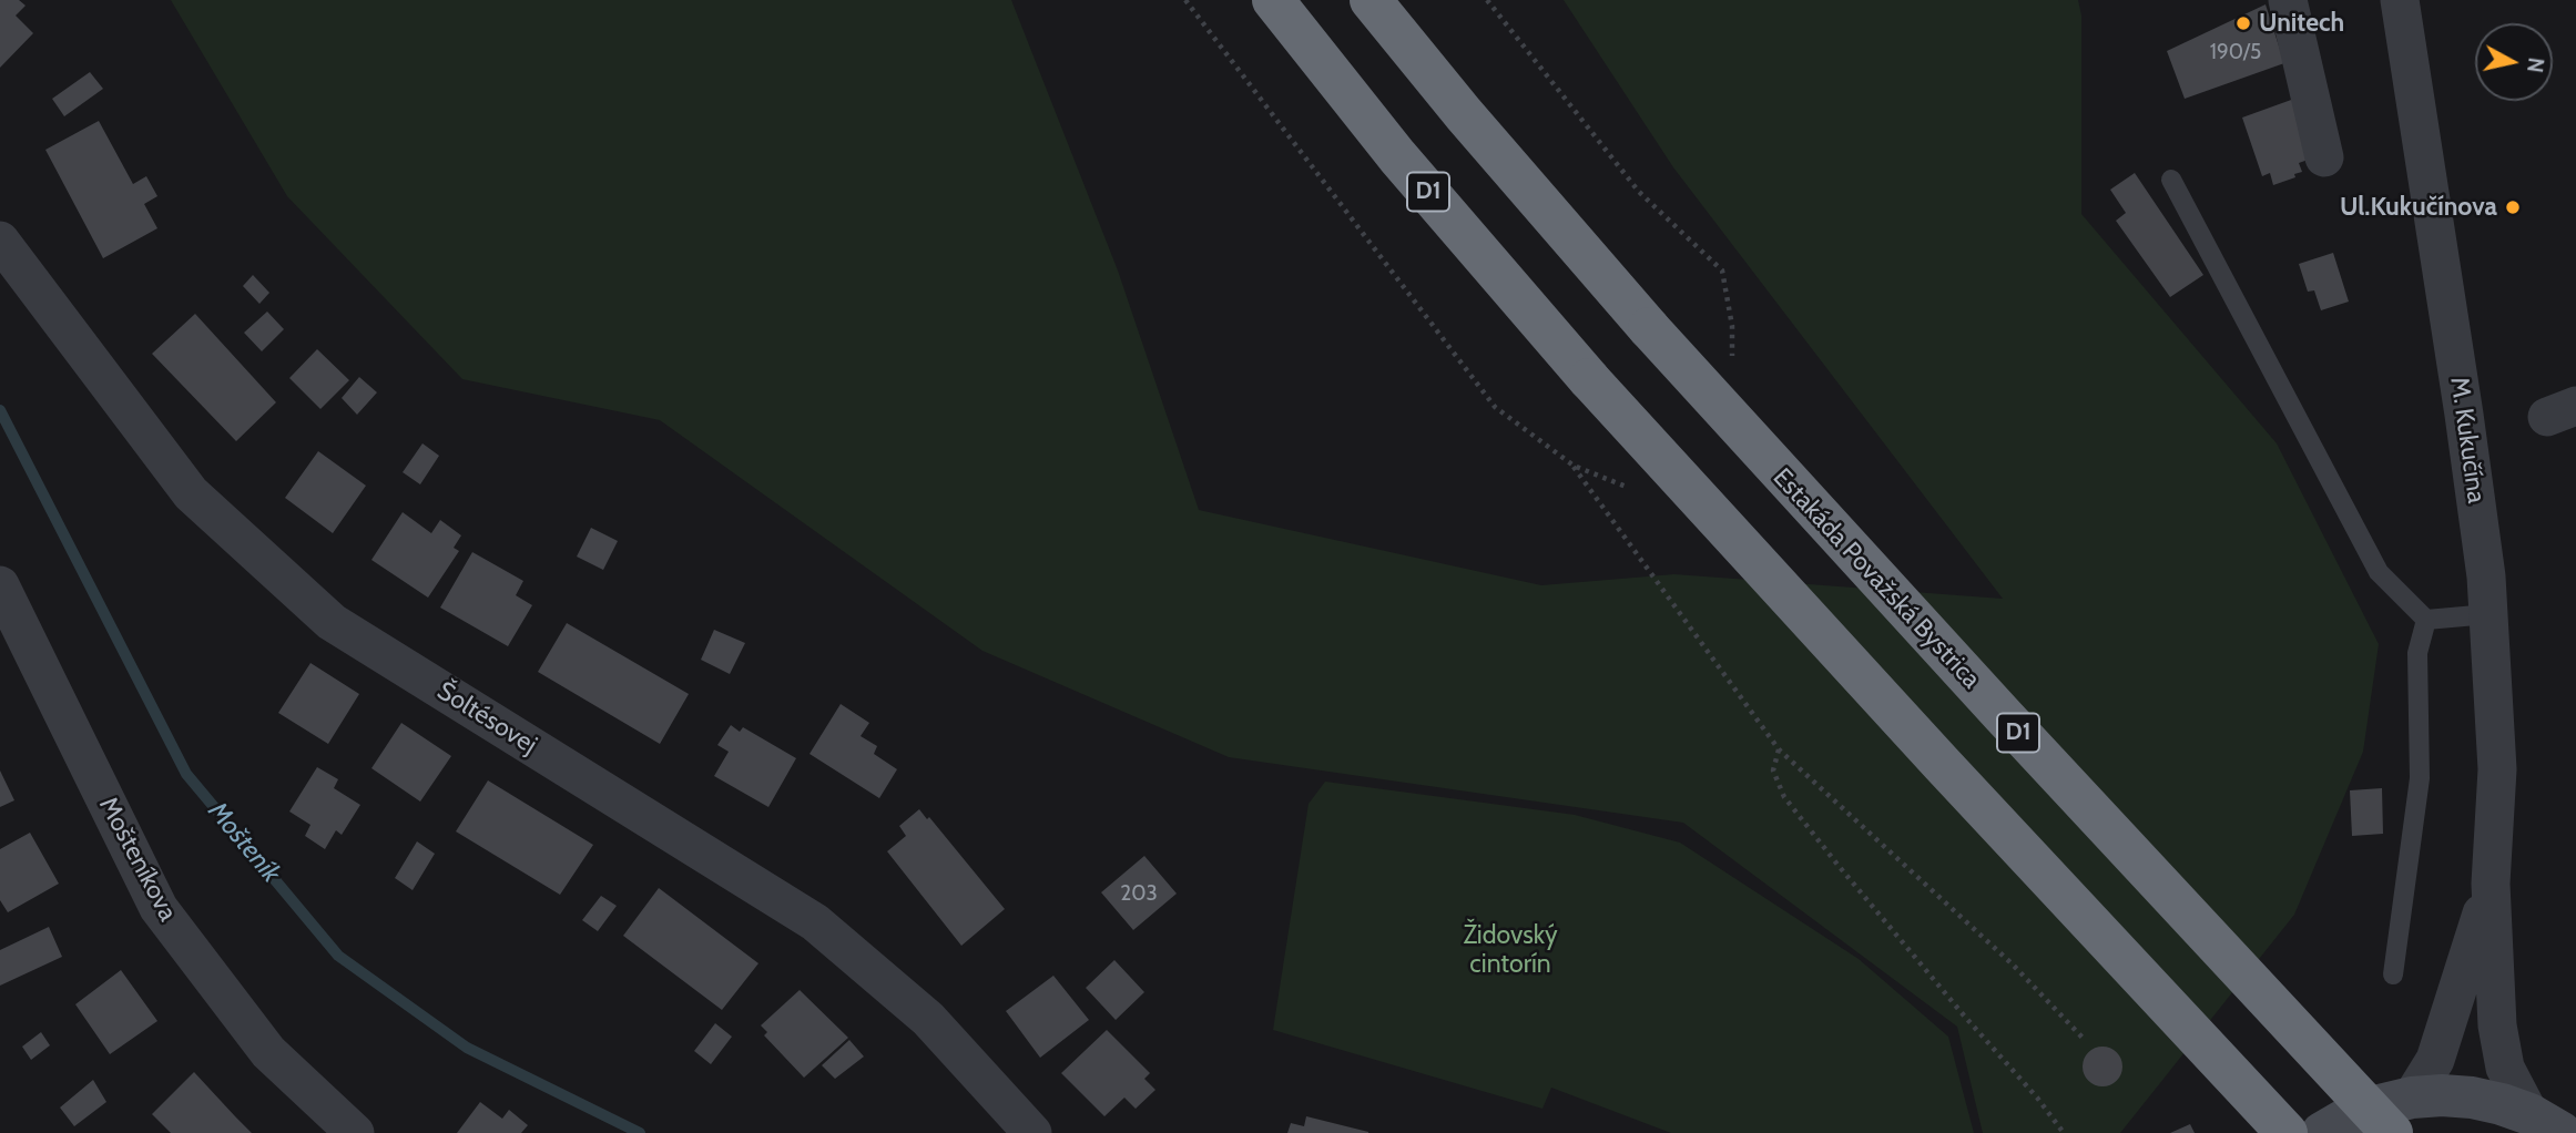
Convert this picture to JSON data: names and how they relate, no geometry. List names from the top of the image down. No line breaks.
{"streets":{"highway":["D1","Estakáda Považská Bystrica"],"street":["M. Kukučína","Šoltésovej","Mošteníkova"]},"crossings":[["M. Kukučína","Estakáda Považská Bystrica"]],"water":["Mošteník"],"parks":["Židovský cintorín"],"places":["Unitech","Ul.Kukučínova"],"house_numbers":["190/5","203"],"north":"right"}
